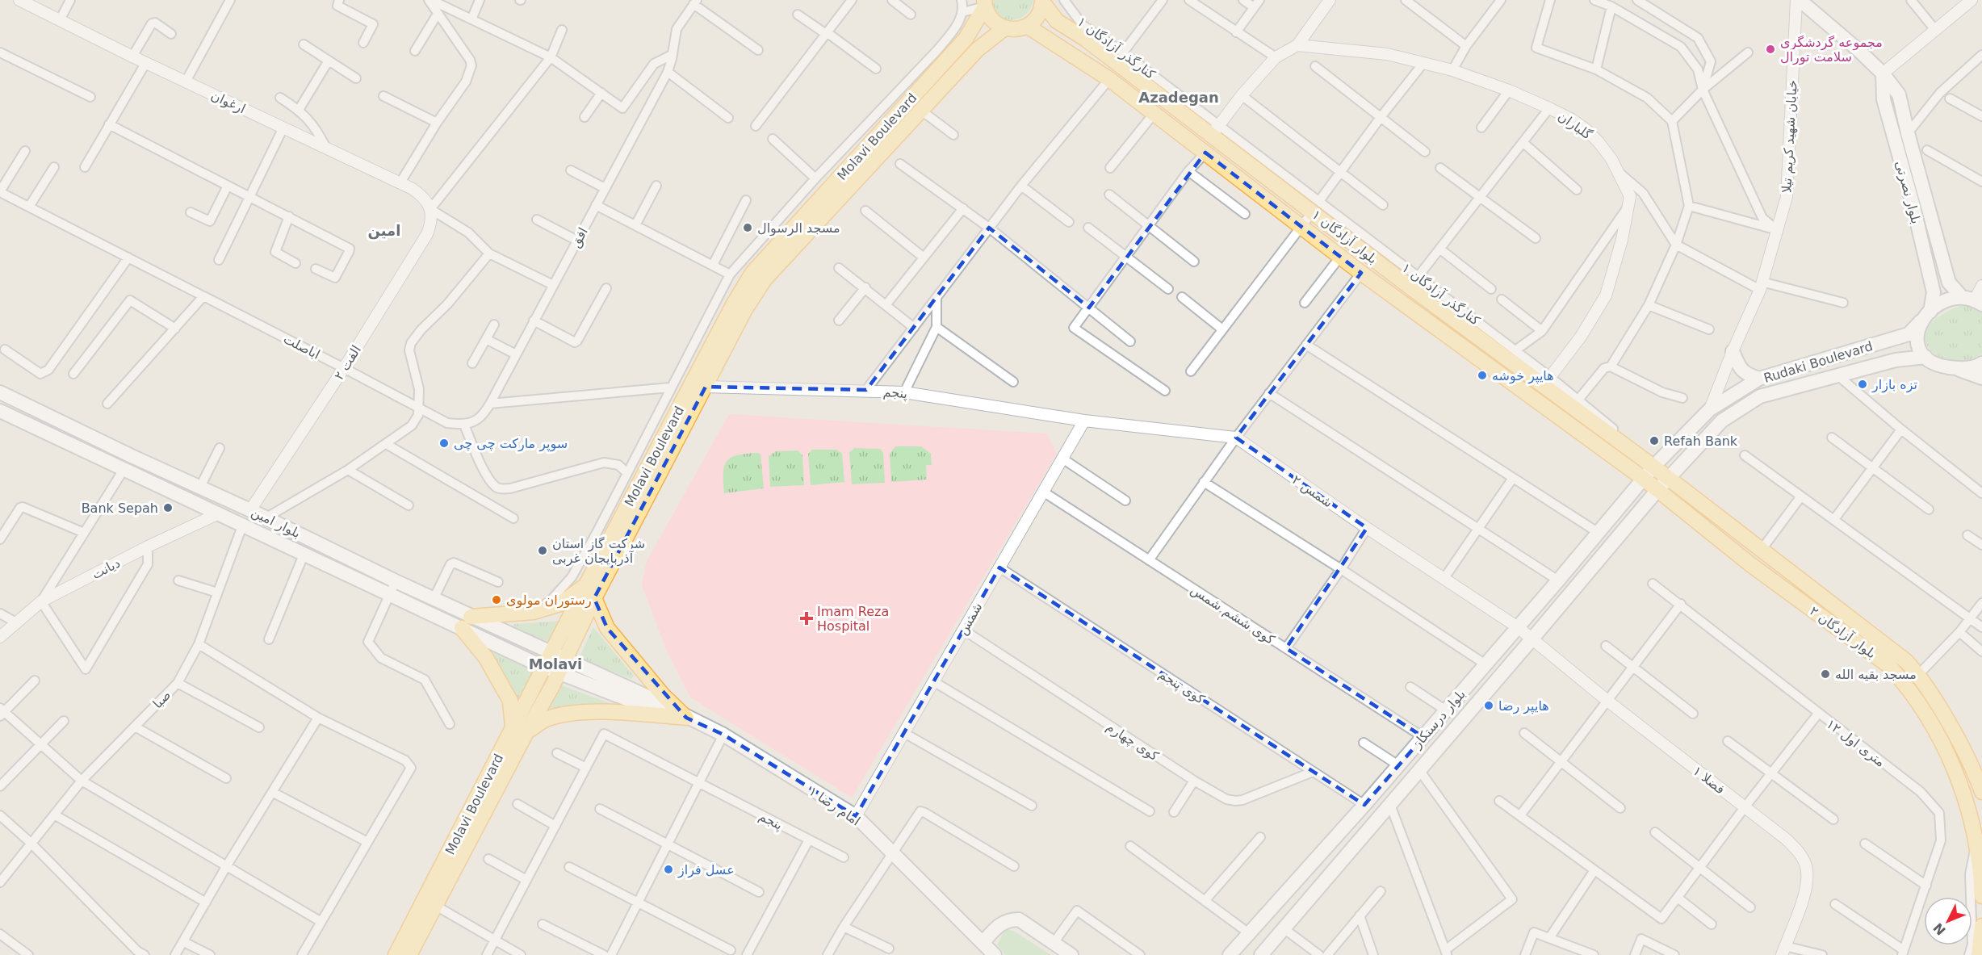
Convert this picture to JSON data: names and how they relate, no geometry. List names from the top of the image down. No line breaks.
{"streets":{"main road":["Molavi Boulevard","بلوار نصرتی","بلوار آزادگان ۱","Rudaki Boulevard","بلوار امین","بلوار آزادگان ۲","بلوار درستکار","امام رضا ۱"],"street":["کنارگذر آزادگان ۱","ارغوان","گلباران","خیابان شهید کریم تیلا","افق","اباصلت","الفت ۲","پنجم","شمس ۲","دیانت","کوی ششم شمس","شمس","کوی پنجم","صبا","کوی چهارم","۱۲ متری اول","فضلا ۱"]},"crossings":[["کنارگذر آزادگان ۱","گلباران"],["کنارگذر آزادگان ۱","بلوار آزادگان ۱"],["کنارگذر آزادگان ۱","Rudaki Boulevard"],["کنارگذر آزادگان ۱","بلوار آزادگان ۲"],["ارغوان","الفت ۲"],["Molavi Boulevard","پنجم"],["Molavi Boulevard","بلوار امین"],["Molavi Boulevard","امام رضا ۱"],["خیابان شهید کریم تیلا","بلوار نصرتی"],["خیابان شهید کریم تیلا","Rudaki Boulevard"],["بلوار نصرتی","Rudaki Boulevard"],["بلوار آزادگان ۱","Rudaki Boulevard"],["بلوار آزادگان ۱","بلوار آزادگان ۲"],["بلوار آزادگان ۱","بلوار درستکار"],["اباصلت","الفت ۲"],["Rudaki Boulevard","بلوار آزادگان ۲"],["Rudaki Boulevard","بلوار درستکار"],["الفت ۲","بلوار امین"],["پنجم","شمس ۲"],["پنجم","شمس"],["شمس ۲","شمس"],["شمس ۲","بلوار درستکار"],["شمس ۲","فضلا ۱"],["بلوار امین","دیانت"],["بلوار امین","صبا"],["بلوار امین","امام رضا ۱"],["کوی ششم شمس","شمس"],["کوی ششم شمس","بلوار درستکار"],["شمس","کوی پنجم"],["شمس","کوی چهارم"],["شمس","امام رضا ۱"],["بلوار آزادگان ۲","بلوار درستکار"],["کوی پنجم","بلوار درستکار"],["کوی پنجم","کوی چهارم"],["بلوار درستکار","فضلا ۱"]],"districts":["Azadegan","امین","Molavi"],"places":{"other":["مجموعه گردشگری سلامت تورال","مسجد الرسوال","هایپر خوشه","تزه بازار","Refah Bank","سوپر مارکت چی چی","Bank Sepah","شرکت گاز استان آذربایجان غربی","رستوران مولوی","مسجد بقیه الله","هایپر رضا","عسل فراز"],"health":["Imam Reza Hospital"]},"north":"bottom left"}
